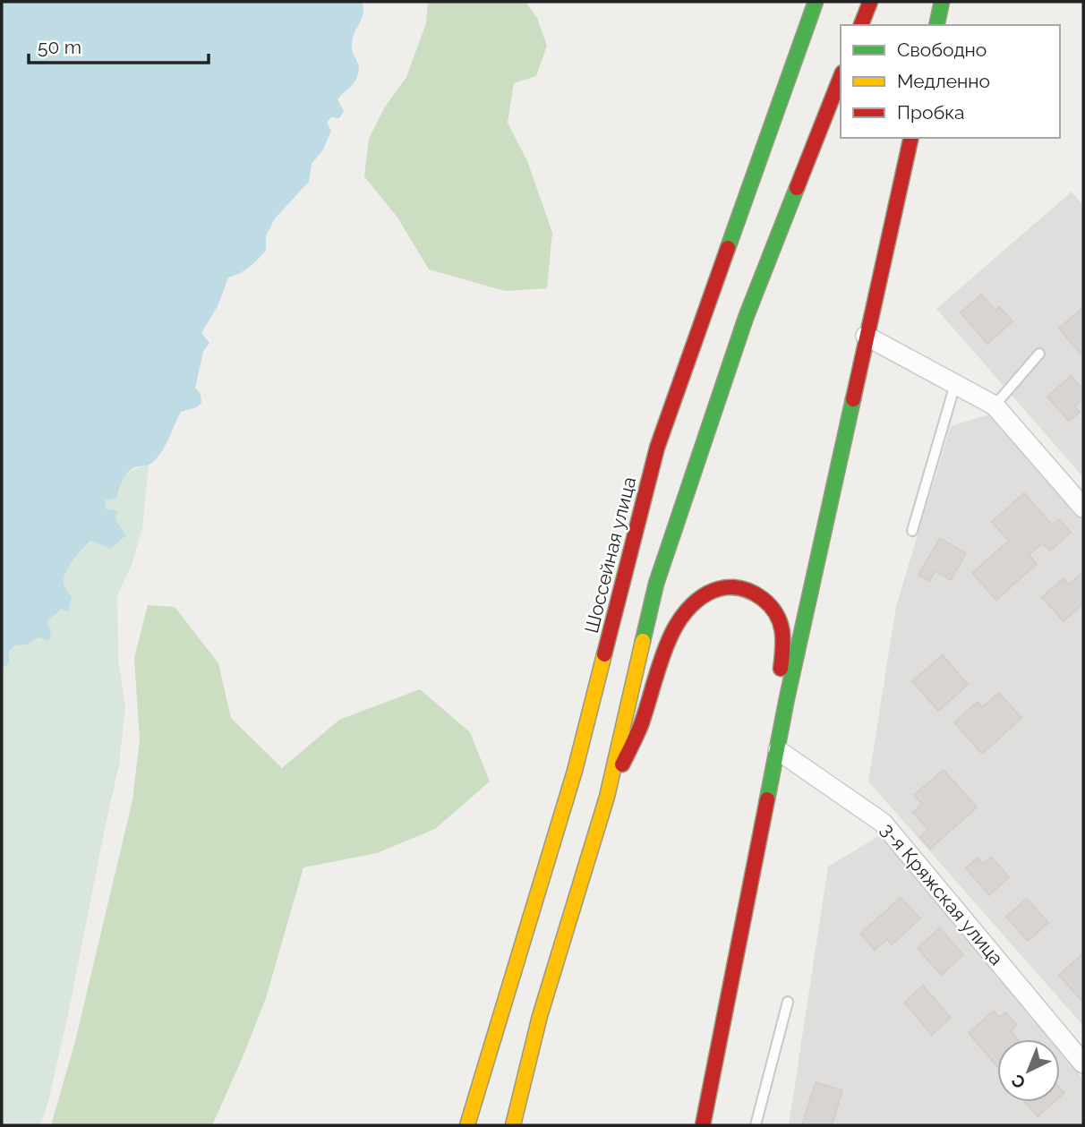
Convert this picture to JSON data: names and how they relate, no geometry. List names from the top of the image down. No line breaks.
{"streets":{"main road":["Шоссейная улица"],"street":["3-я Кряжская улица"]},"legend":["Свободно","Медленно","Пробка"],"scale_bar":"50 m","north":"bottom left"}
